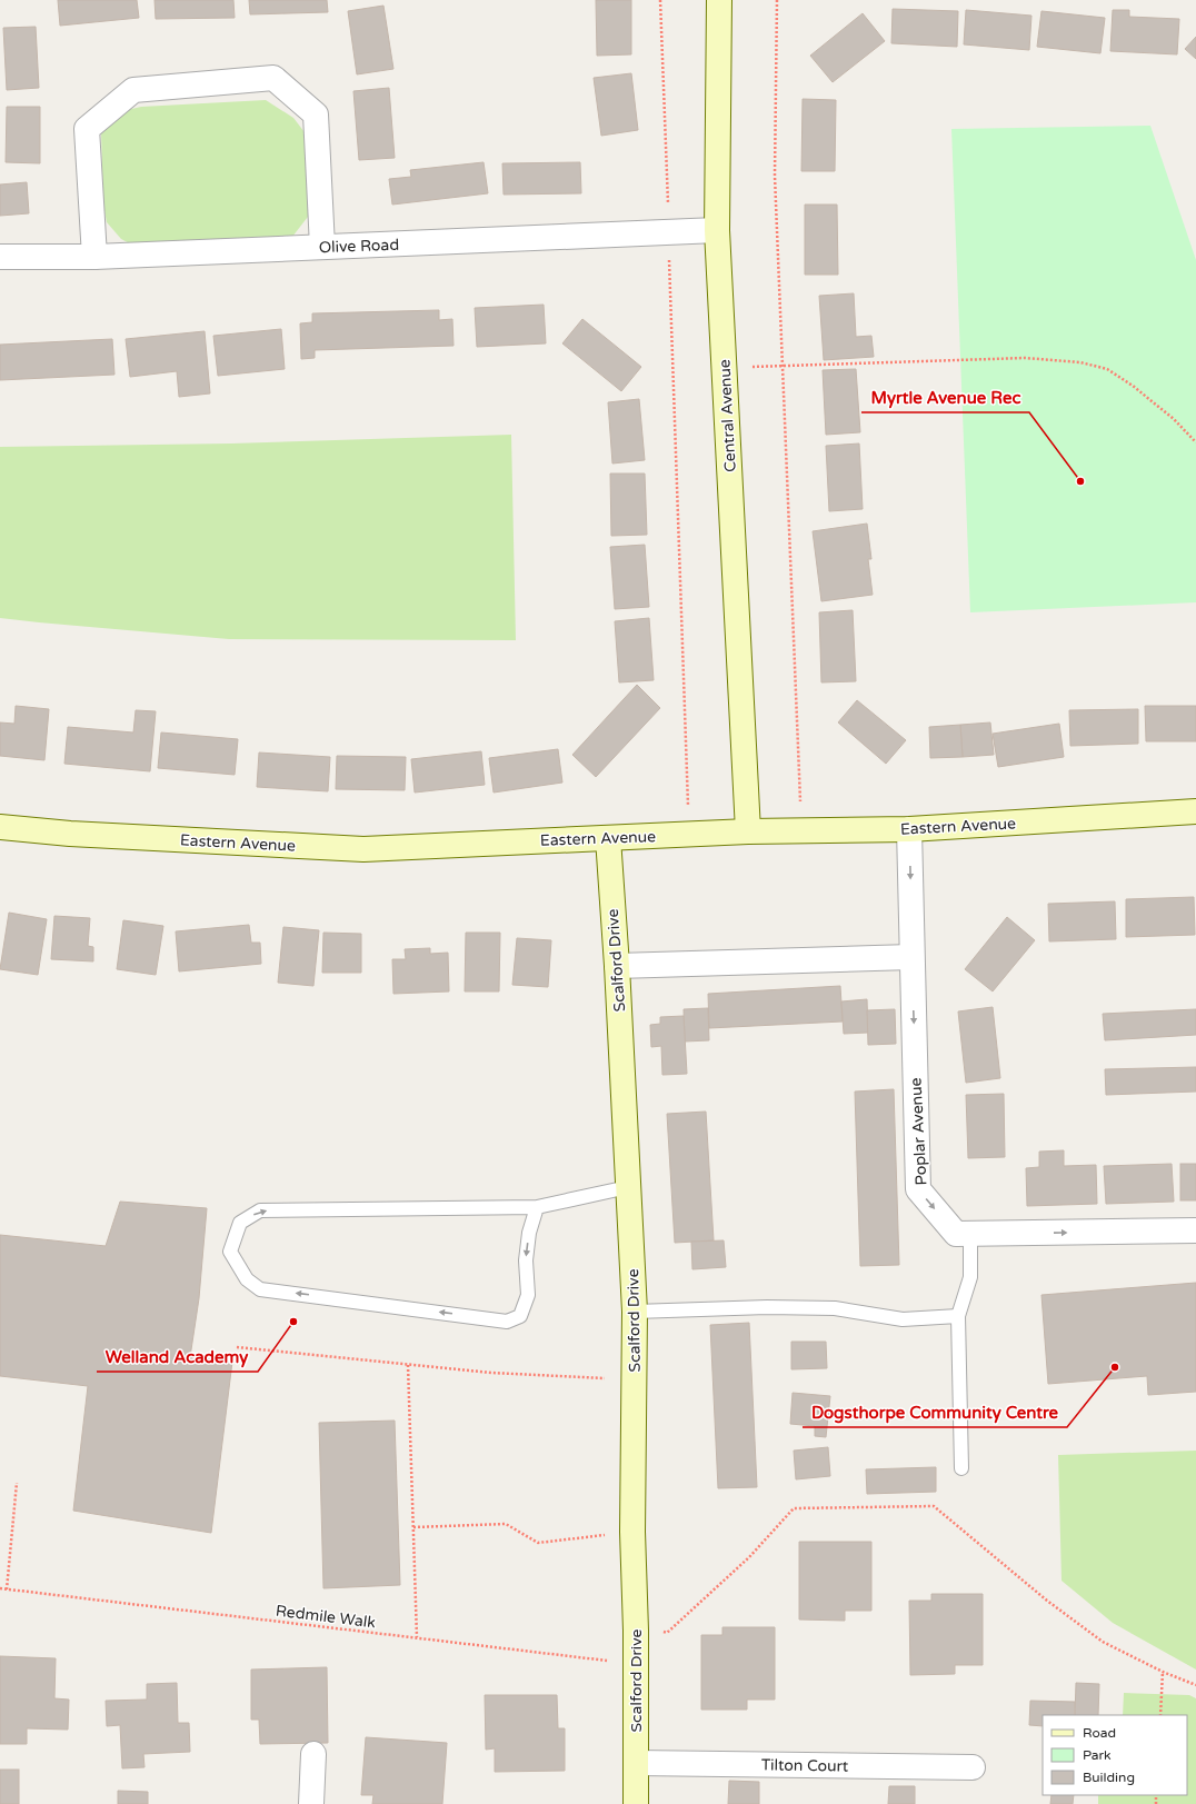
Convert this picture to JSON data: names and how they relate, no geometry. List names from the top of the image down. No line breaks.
{"streets":{"street":["Olive Road","Central Avenue","Eastern Avenue","Scalford Drive","Poplar Avenue","Tilton Court"],"path":["Redmile Walk"]},"crossings":[["Olive Road","Central Avenue"],["Central Avenue","Eastern Avenue"],["Eastern Avenue","Scalford Drive"],["Eastern Avenue","Poplar Avenue"],["Scalford Drive","Redmile Walk"],["Scalford Drive","Tilton Court"]],"places":["Myrtle Avenue Rec","Welland Academy","Dogsthorpe Community Centre"],"legend":["Road","Park","Building"]}
